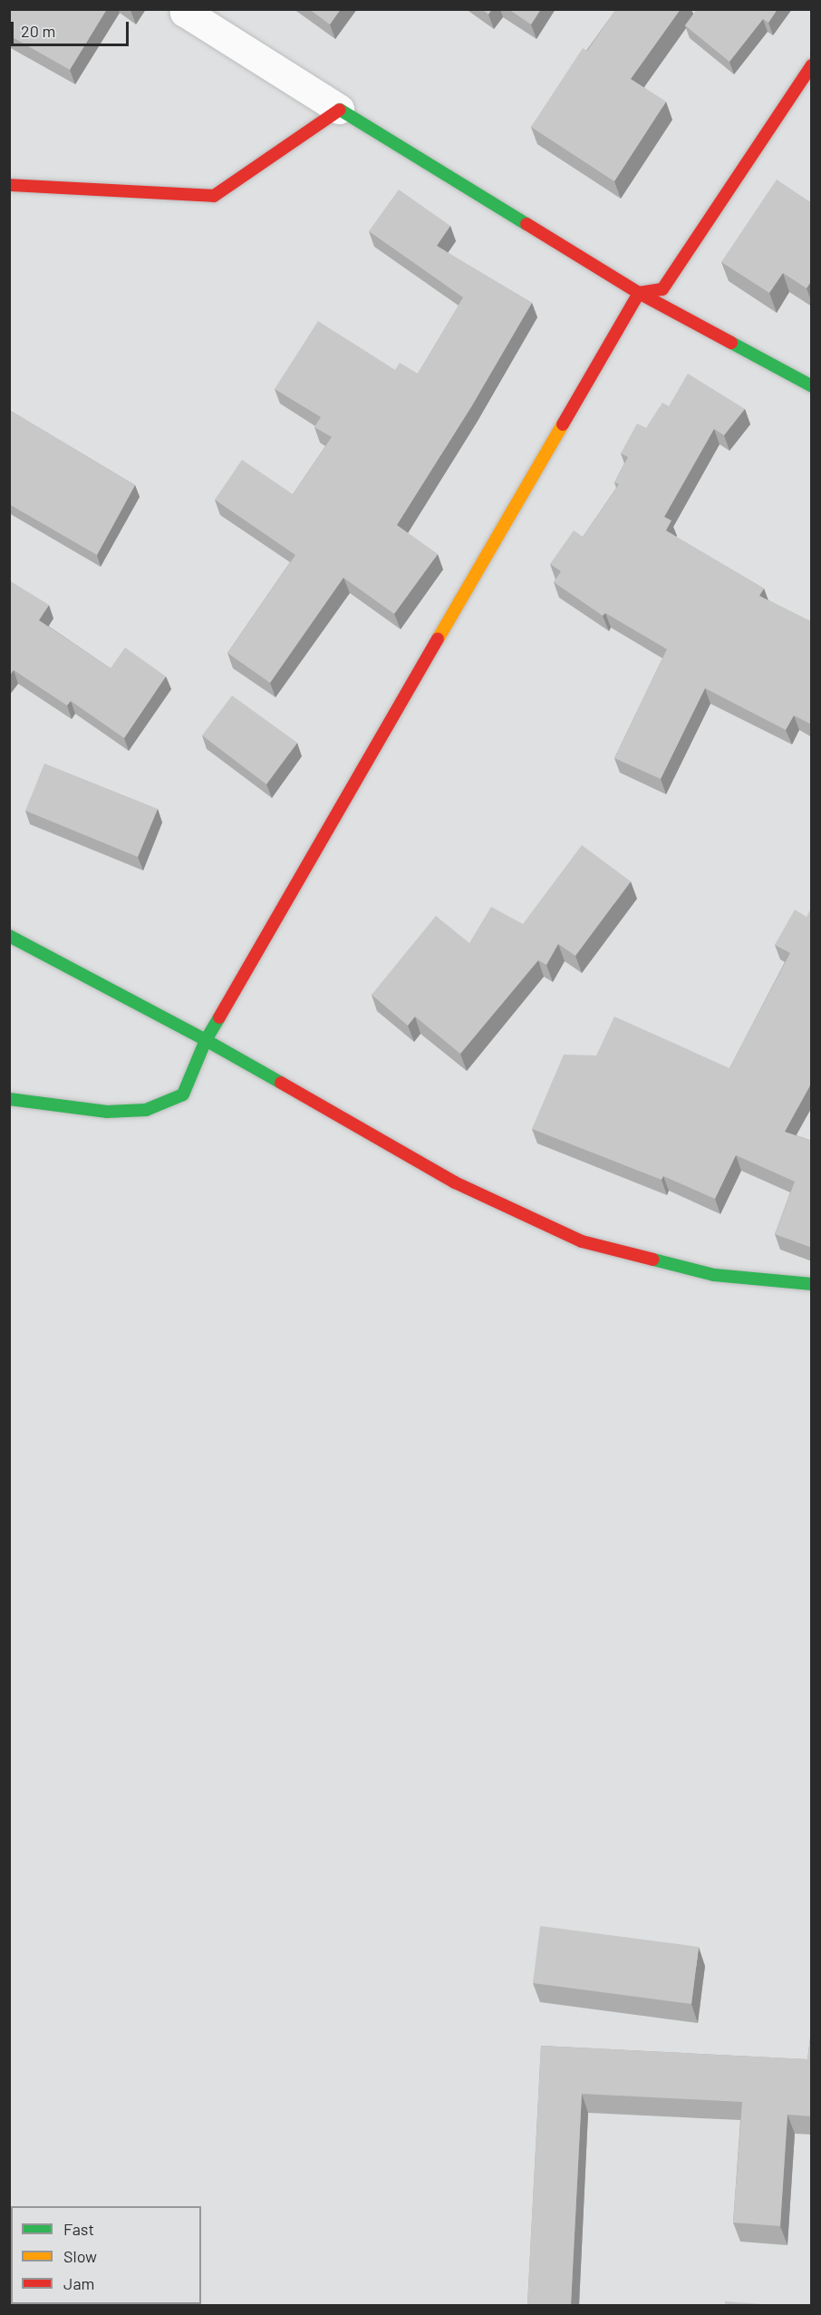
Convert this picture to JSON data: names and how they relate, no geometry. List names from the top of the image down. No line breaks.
{"legend":["Fast","Slow","Jam"],"scale_bar":"20 m"}
